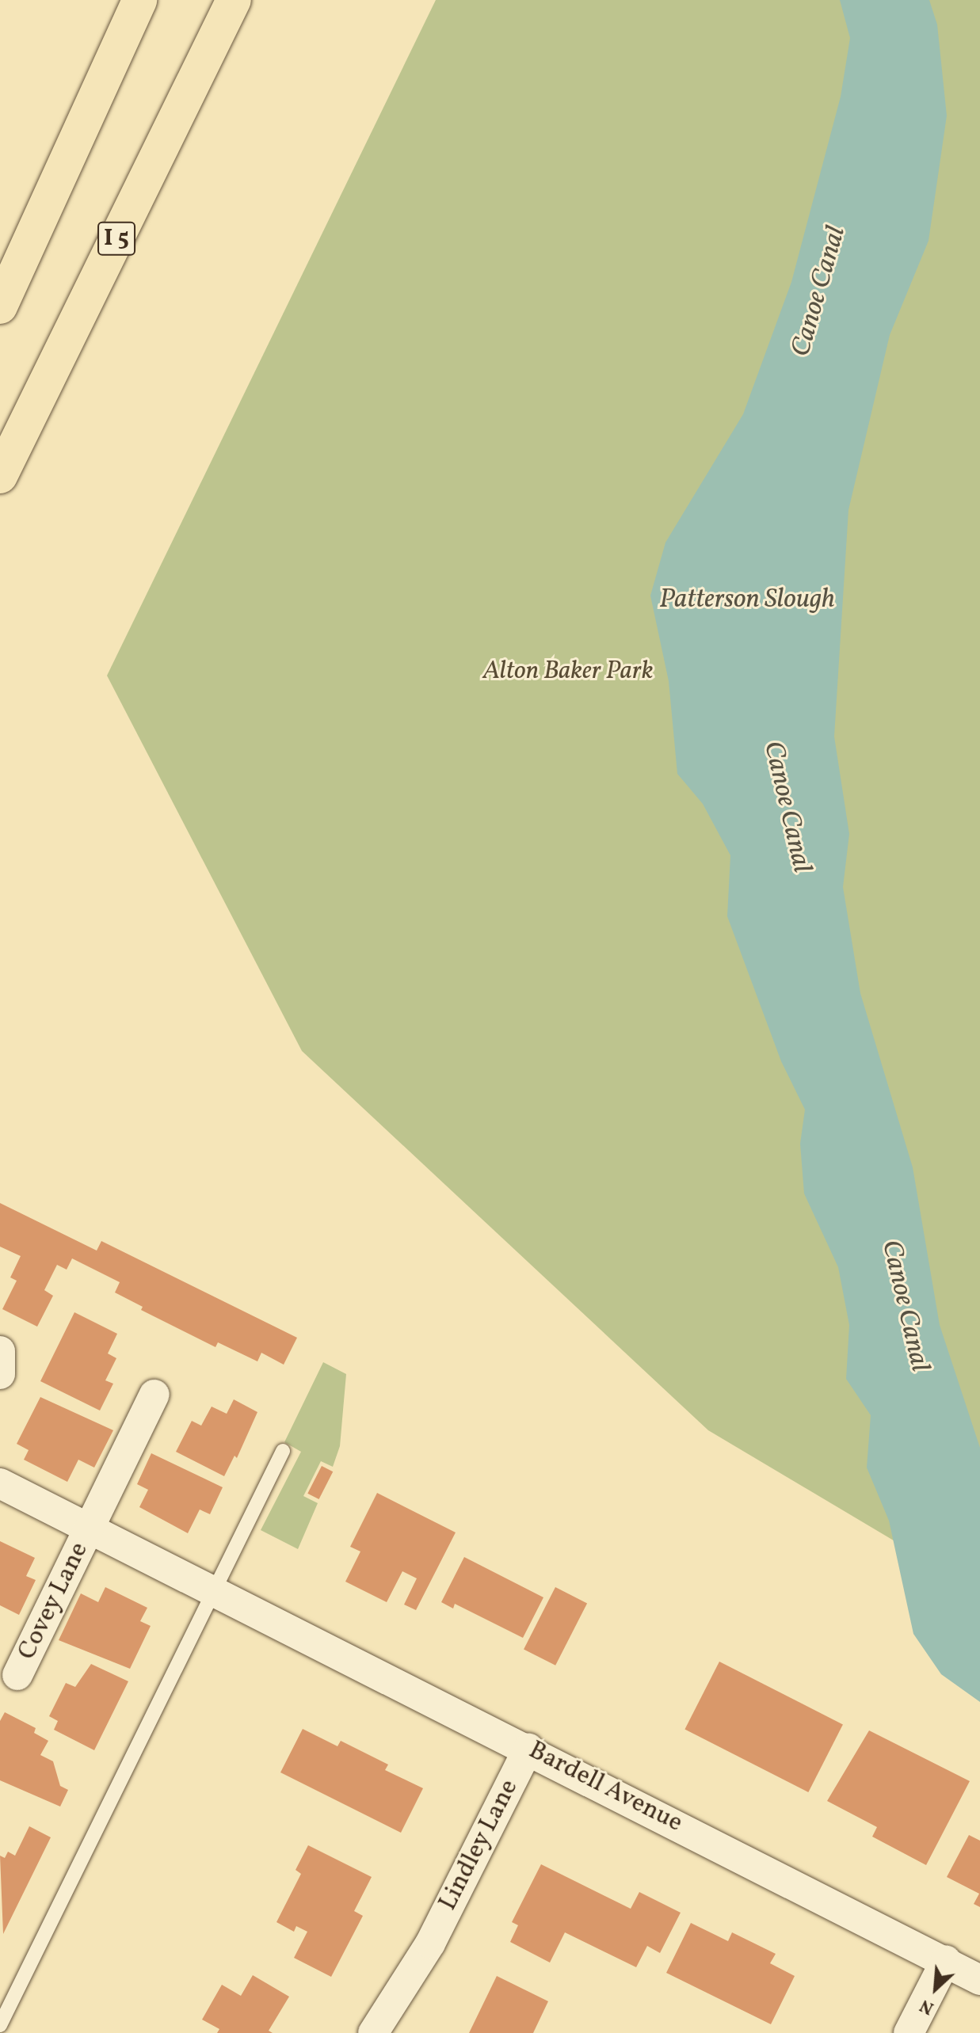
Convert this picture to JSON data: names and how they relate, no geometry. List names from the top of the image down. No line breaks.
{"streets":{"highway":["I 5"],"street":["Covey Lane","Bardell Avenue","Lindley Lane"]},"crossings":[["Covey Lane","Bardell Avenue"],["Bardell Avenue","Lindley Lane"]],"water":["Canoe Canal","Patterson Slough"],"parks":["Alton Baker Park"],"north":"bottom left"}
